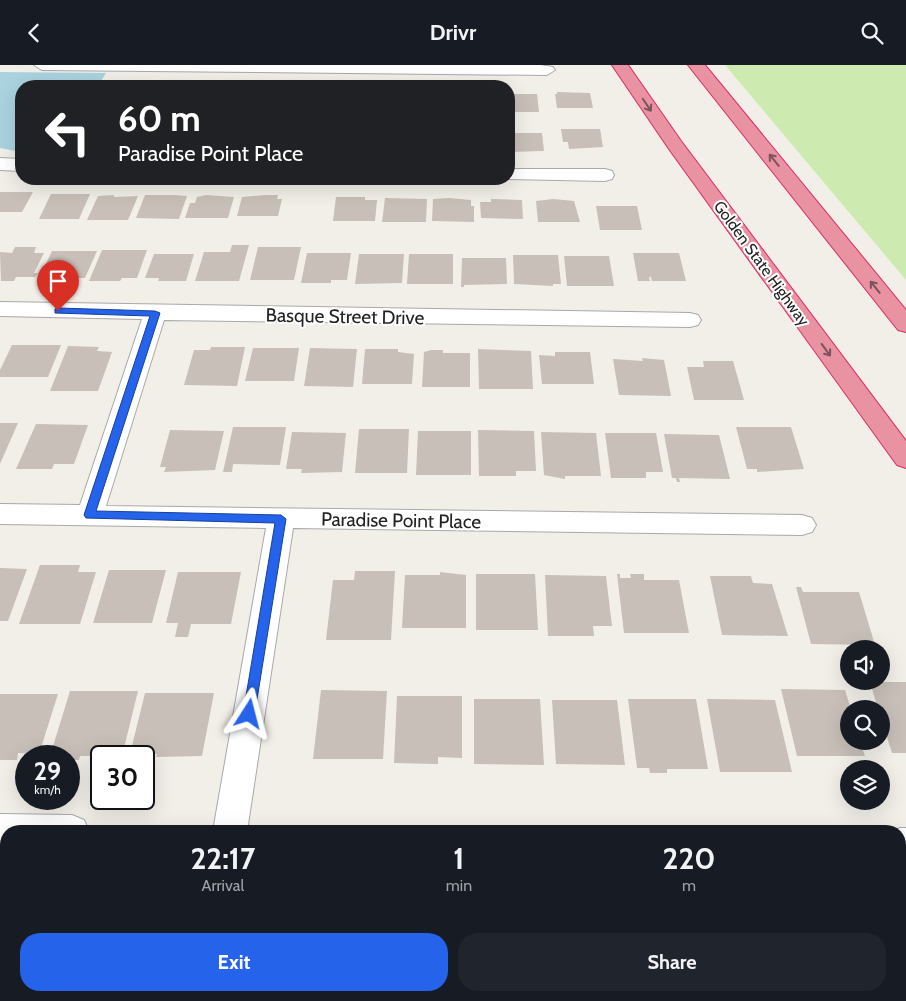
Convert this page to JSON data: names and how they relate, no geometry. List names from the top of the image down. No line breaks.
{"streets":{"highway":["Golden State Highway"],"street":["Basque Street Drive","Paradise Point Place"]},"page":{"header":"Drivr","turn":["60 m","Paradise Point Place"],"speed":"29 km/h","limit":"30","eta":["22:17","Arrival","1","min","220","m"],"buttons":["Exit","Share"]}}
